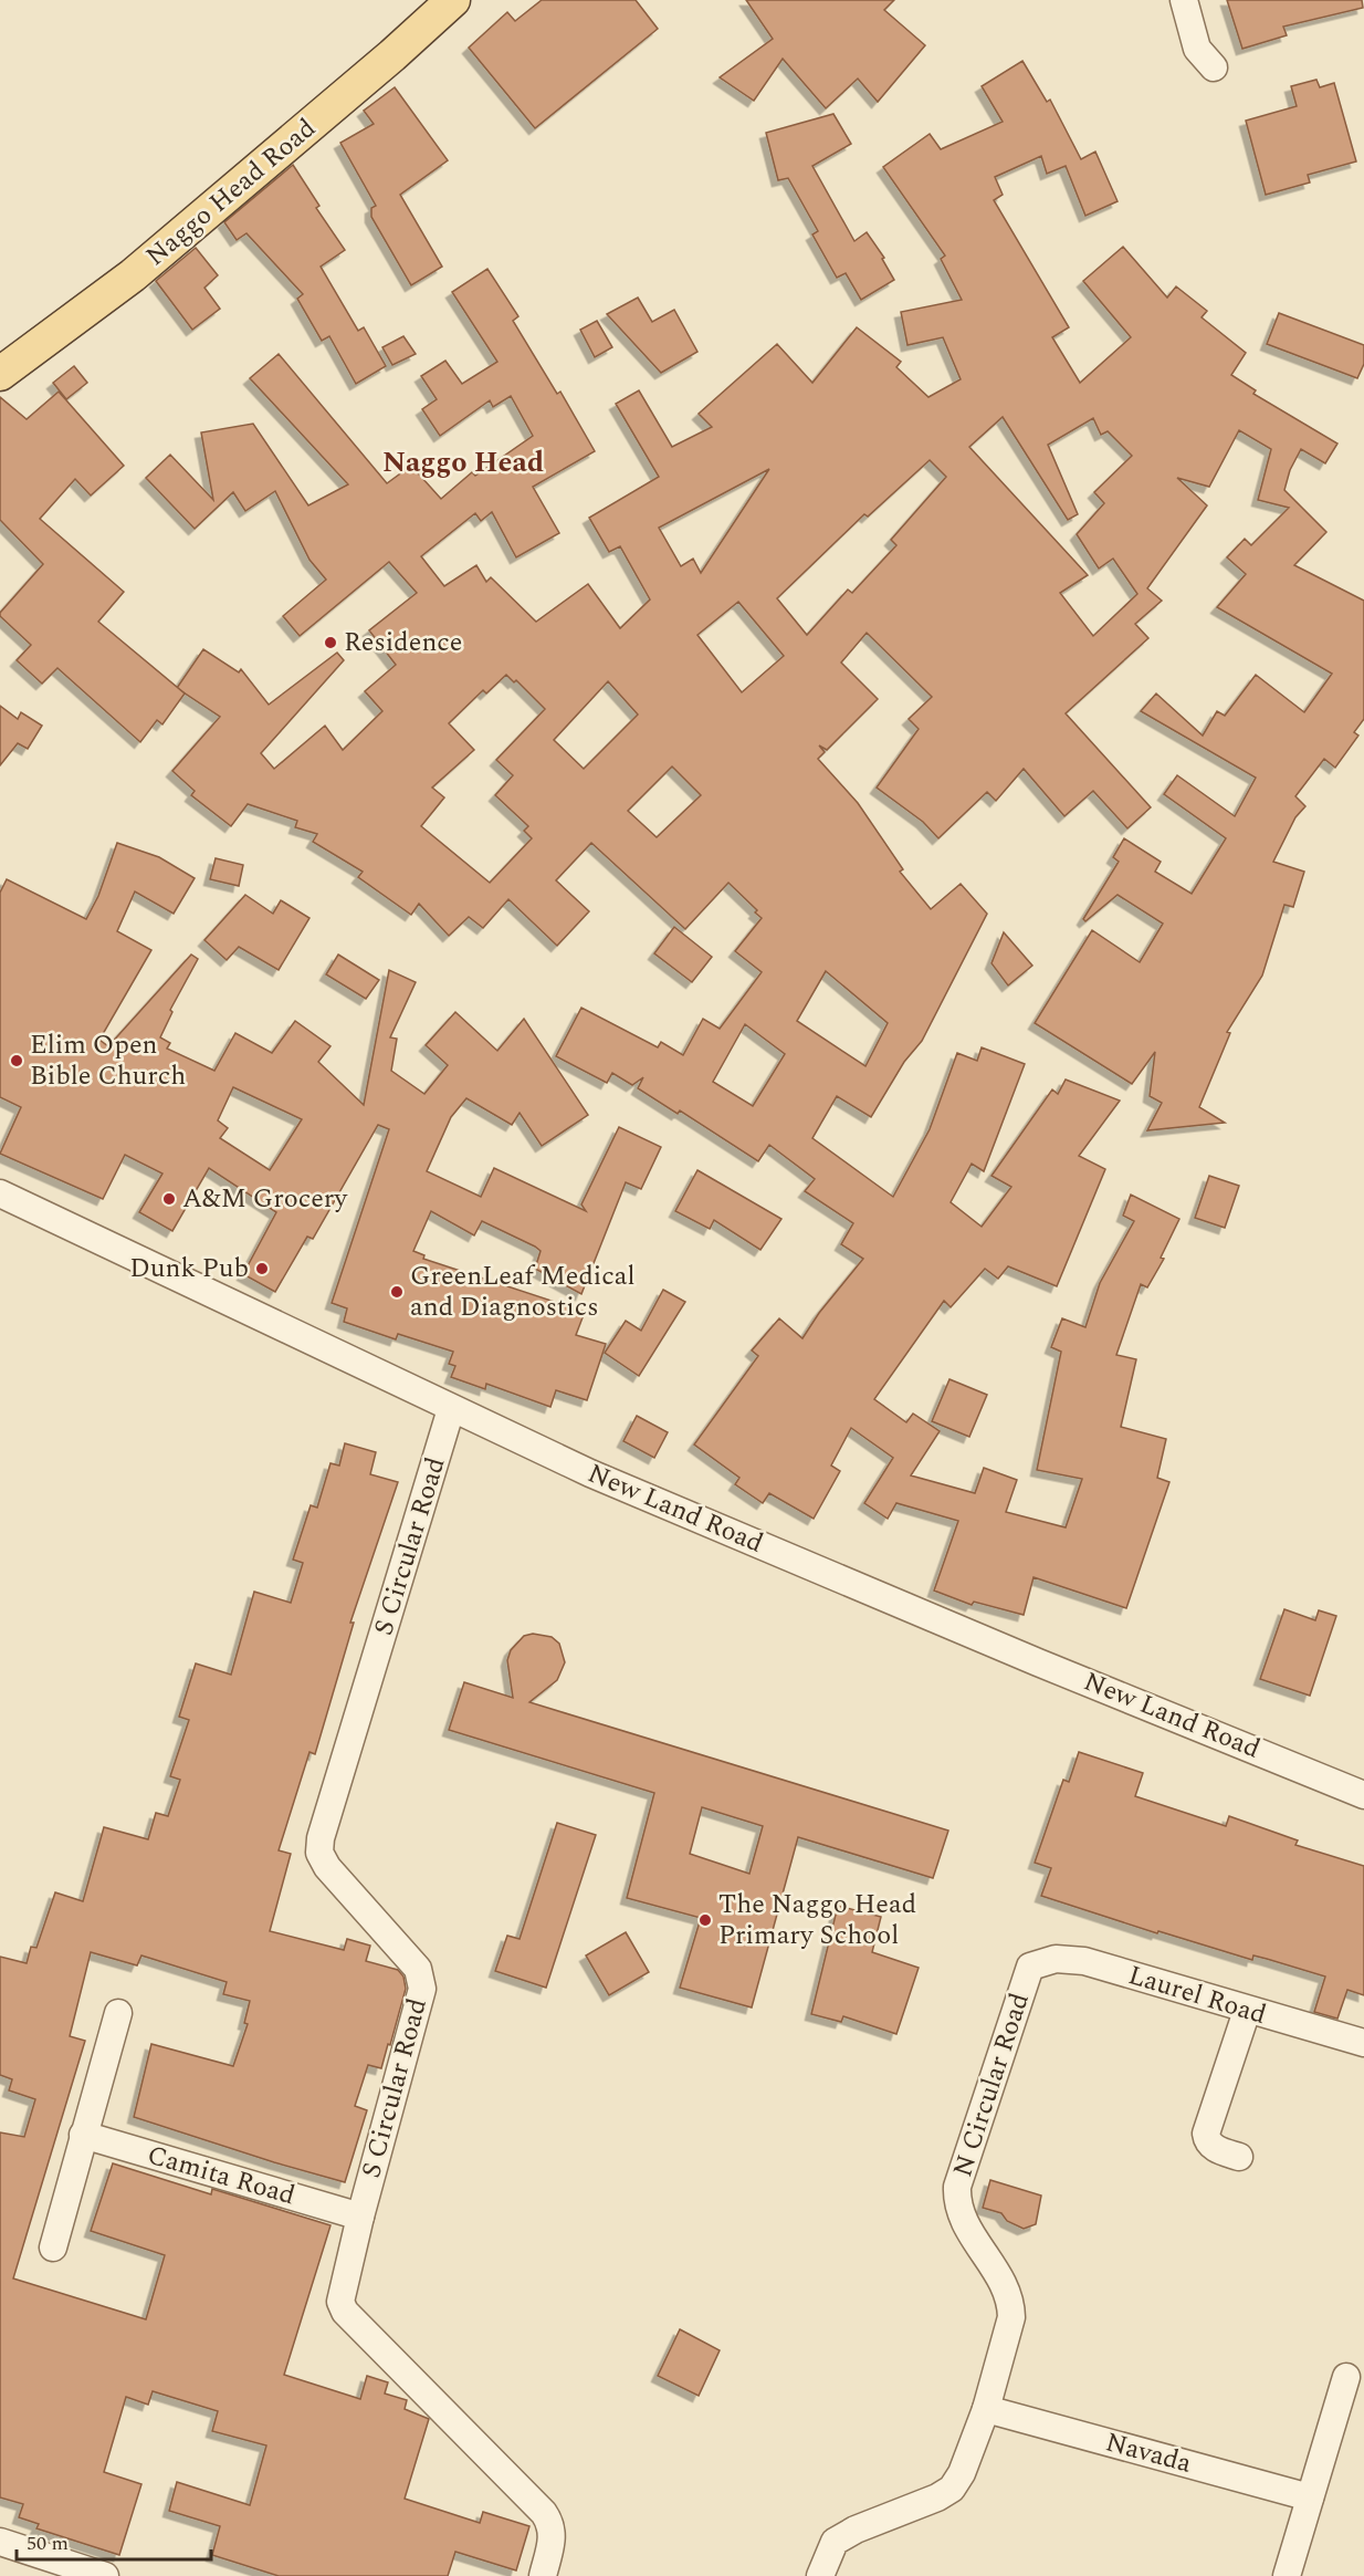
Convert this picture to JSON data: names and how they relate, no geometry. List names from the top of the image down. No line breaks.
{"streets":{"main road":["Naggo Head Road"],"street":["New Land Road","S Circular Road","Laurel Road","N Circular Road","Camita Road","Navada"]},"crossings":[["New Land Road","S Circular Road"],["S Circular Road","Camita Road"],["Laurel Road","N Circular Road"],["N Circular Road","Navada"]],"districts":["Naggo Head"],"places":["Residence","Elim Open Bible Church","A&M Grocery","Dunk Pub","GreenLeaf Medical and Diagnostics","The Naggo Head Primary School"],"scale_bar":"50 m"}
